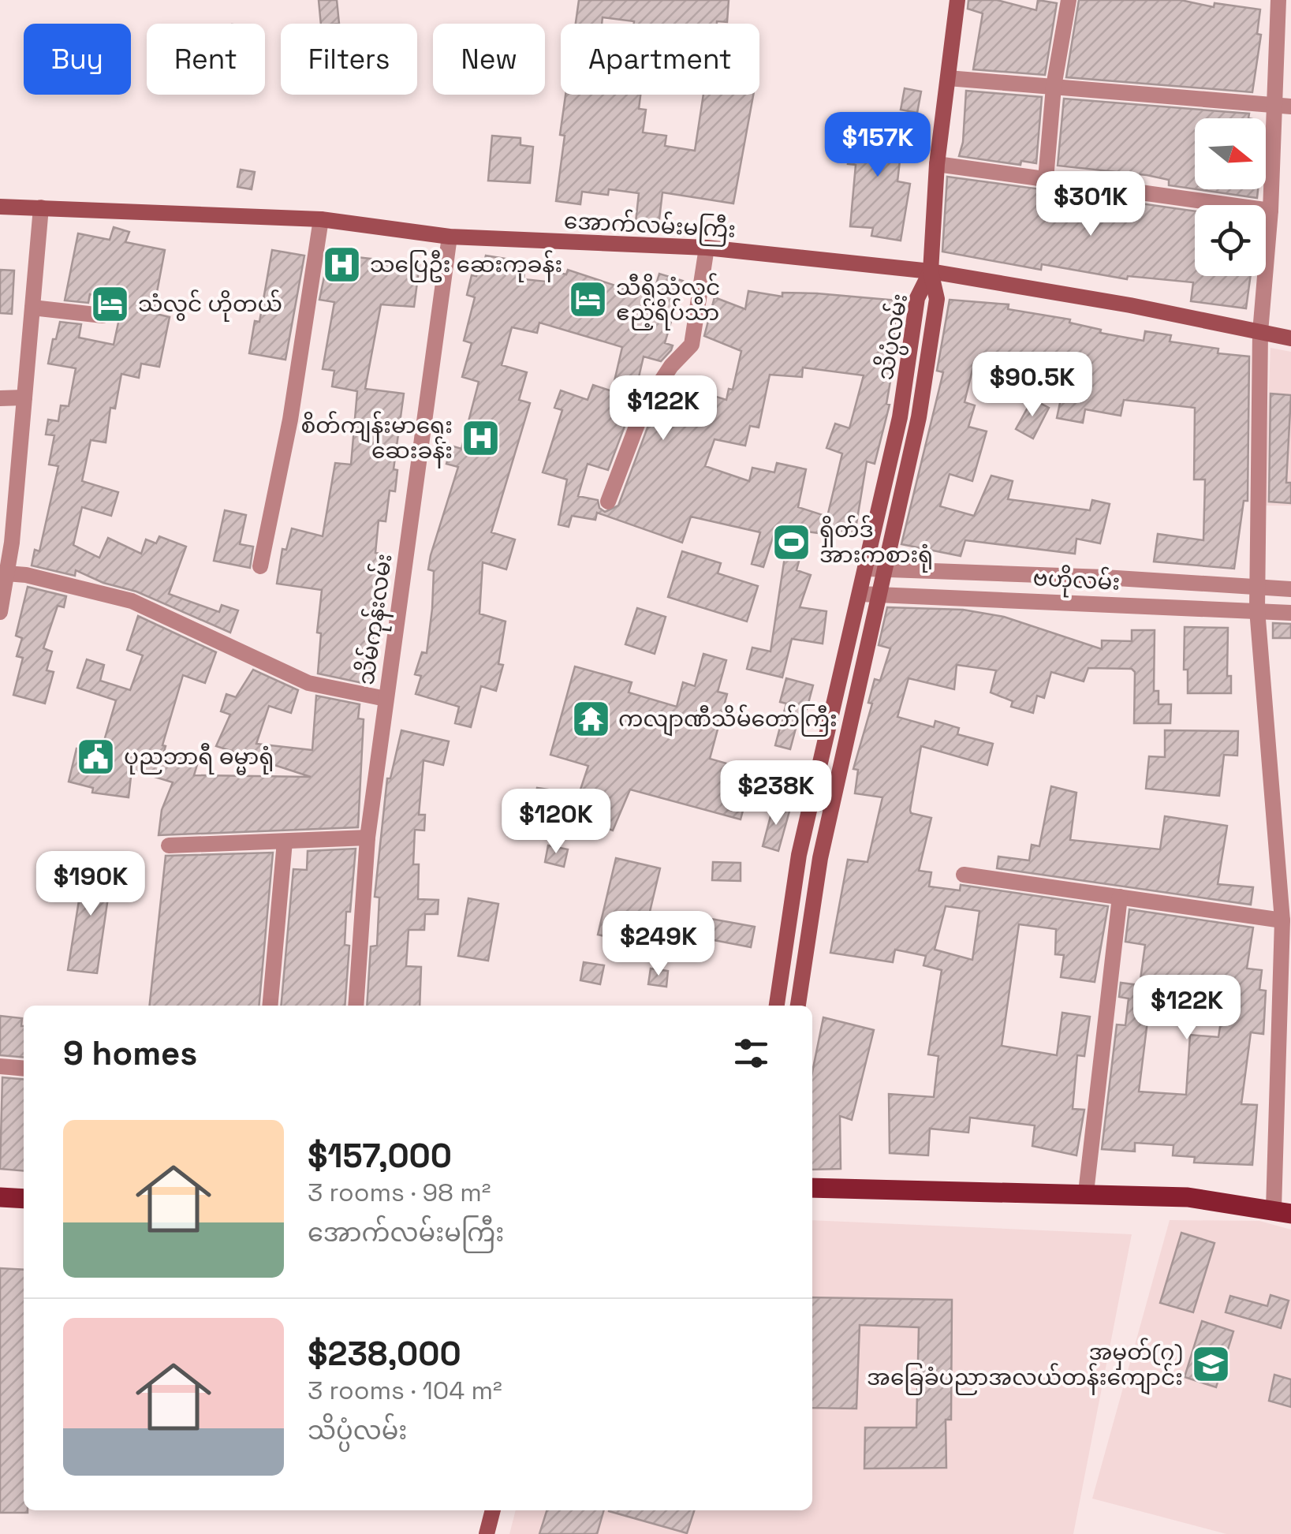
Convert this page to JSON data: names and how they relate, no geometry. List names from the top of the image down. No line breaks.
{"streets":{"street":["အောက်လမ်းမကြီး","သိပ္ပံလမ်း","ဗဟိုလမ်း","သိမ်ကုန်းလမ်း"]},"crossings":[["အောက်လမ်းမကြီး","သိပ္ပံလမ်း"],["အောက်လမ်းမကြီး","သိမ်ကုန်းလမ်း"],["သိပ္ပံလမ်း","ဗဟိုလမ်း"]],"places":{"hospital":["သပြေဦး ဆေးကုခန်း","စိတ်ကျန်းမာရေး ဆေးခန်း"],"hotel":["သီရိသံလွင် ဧည့်ရိပ်သာ","သံလွင် ဟိုတယ်"],"sports":["ရှိတ်ဒ် အားကစားရုံ"],"temple":["ကလျာဏီသိမ်တော်ကြီး"],"public building":["ပုညဘာရီ ဓမ္မာရုံ"],"school or university":["အမှတ်(၇) အခြေခံပညာအလယ်တန်းကျောင်း"]},"north":"right","page":{"chip":["Buy","Rent","Filters","New","Apartment"],"price":["$157K","$301K","$90.5K","$122K","$238K","$120K","$190K","$249K","$122K"],"heading":"9 homes","list":[{"name":"$157,000","note":"3 rooms · 98 m² · အောက်လမ်းမကြီး"},{"name":"$238,000","note":"3 rooms · 104 m² · သိပ္ပံလမ်း"}]}}
